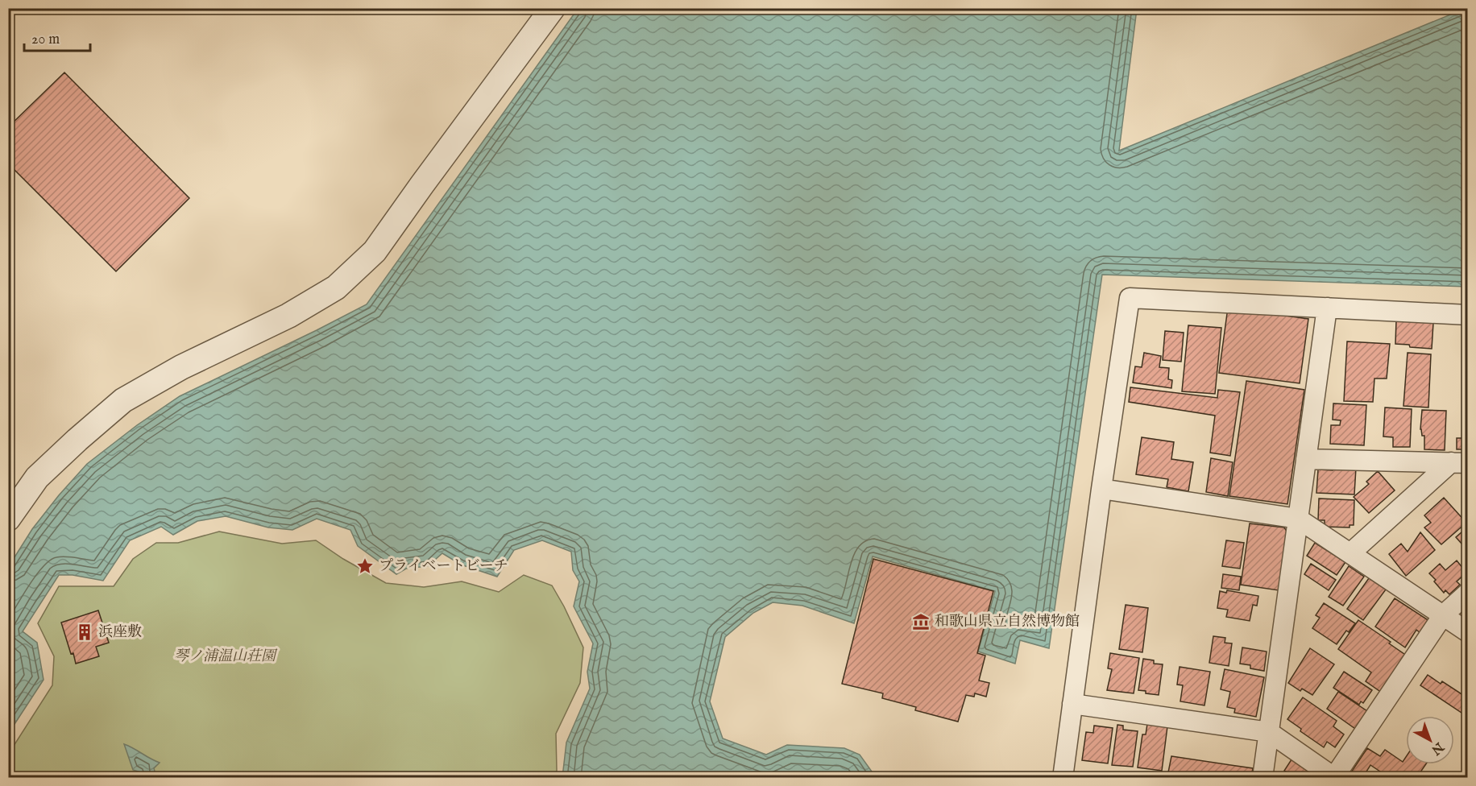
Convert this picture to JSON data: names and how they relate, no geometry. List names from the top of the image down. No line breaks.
{"parks":["琴ノ浦温山荘園"],"places":{"place":["プライベートビーチ"],"museum":["和歌山県立自然博物館"],"building":["浜座敷"]},"scale_bar":"20 m","north":"bottom right"}
